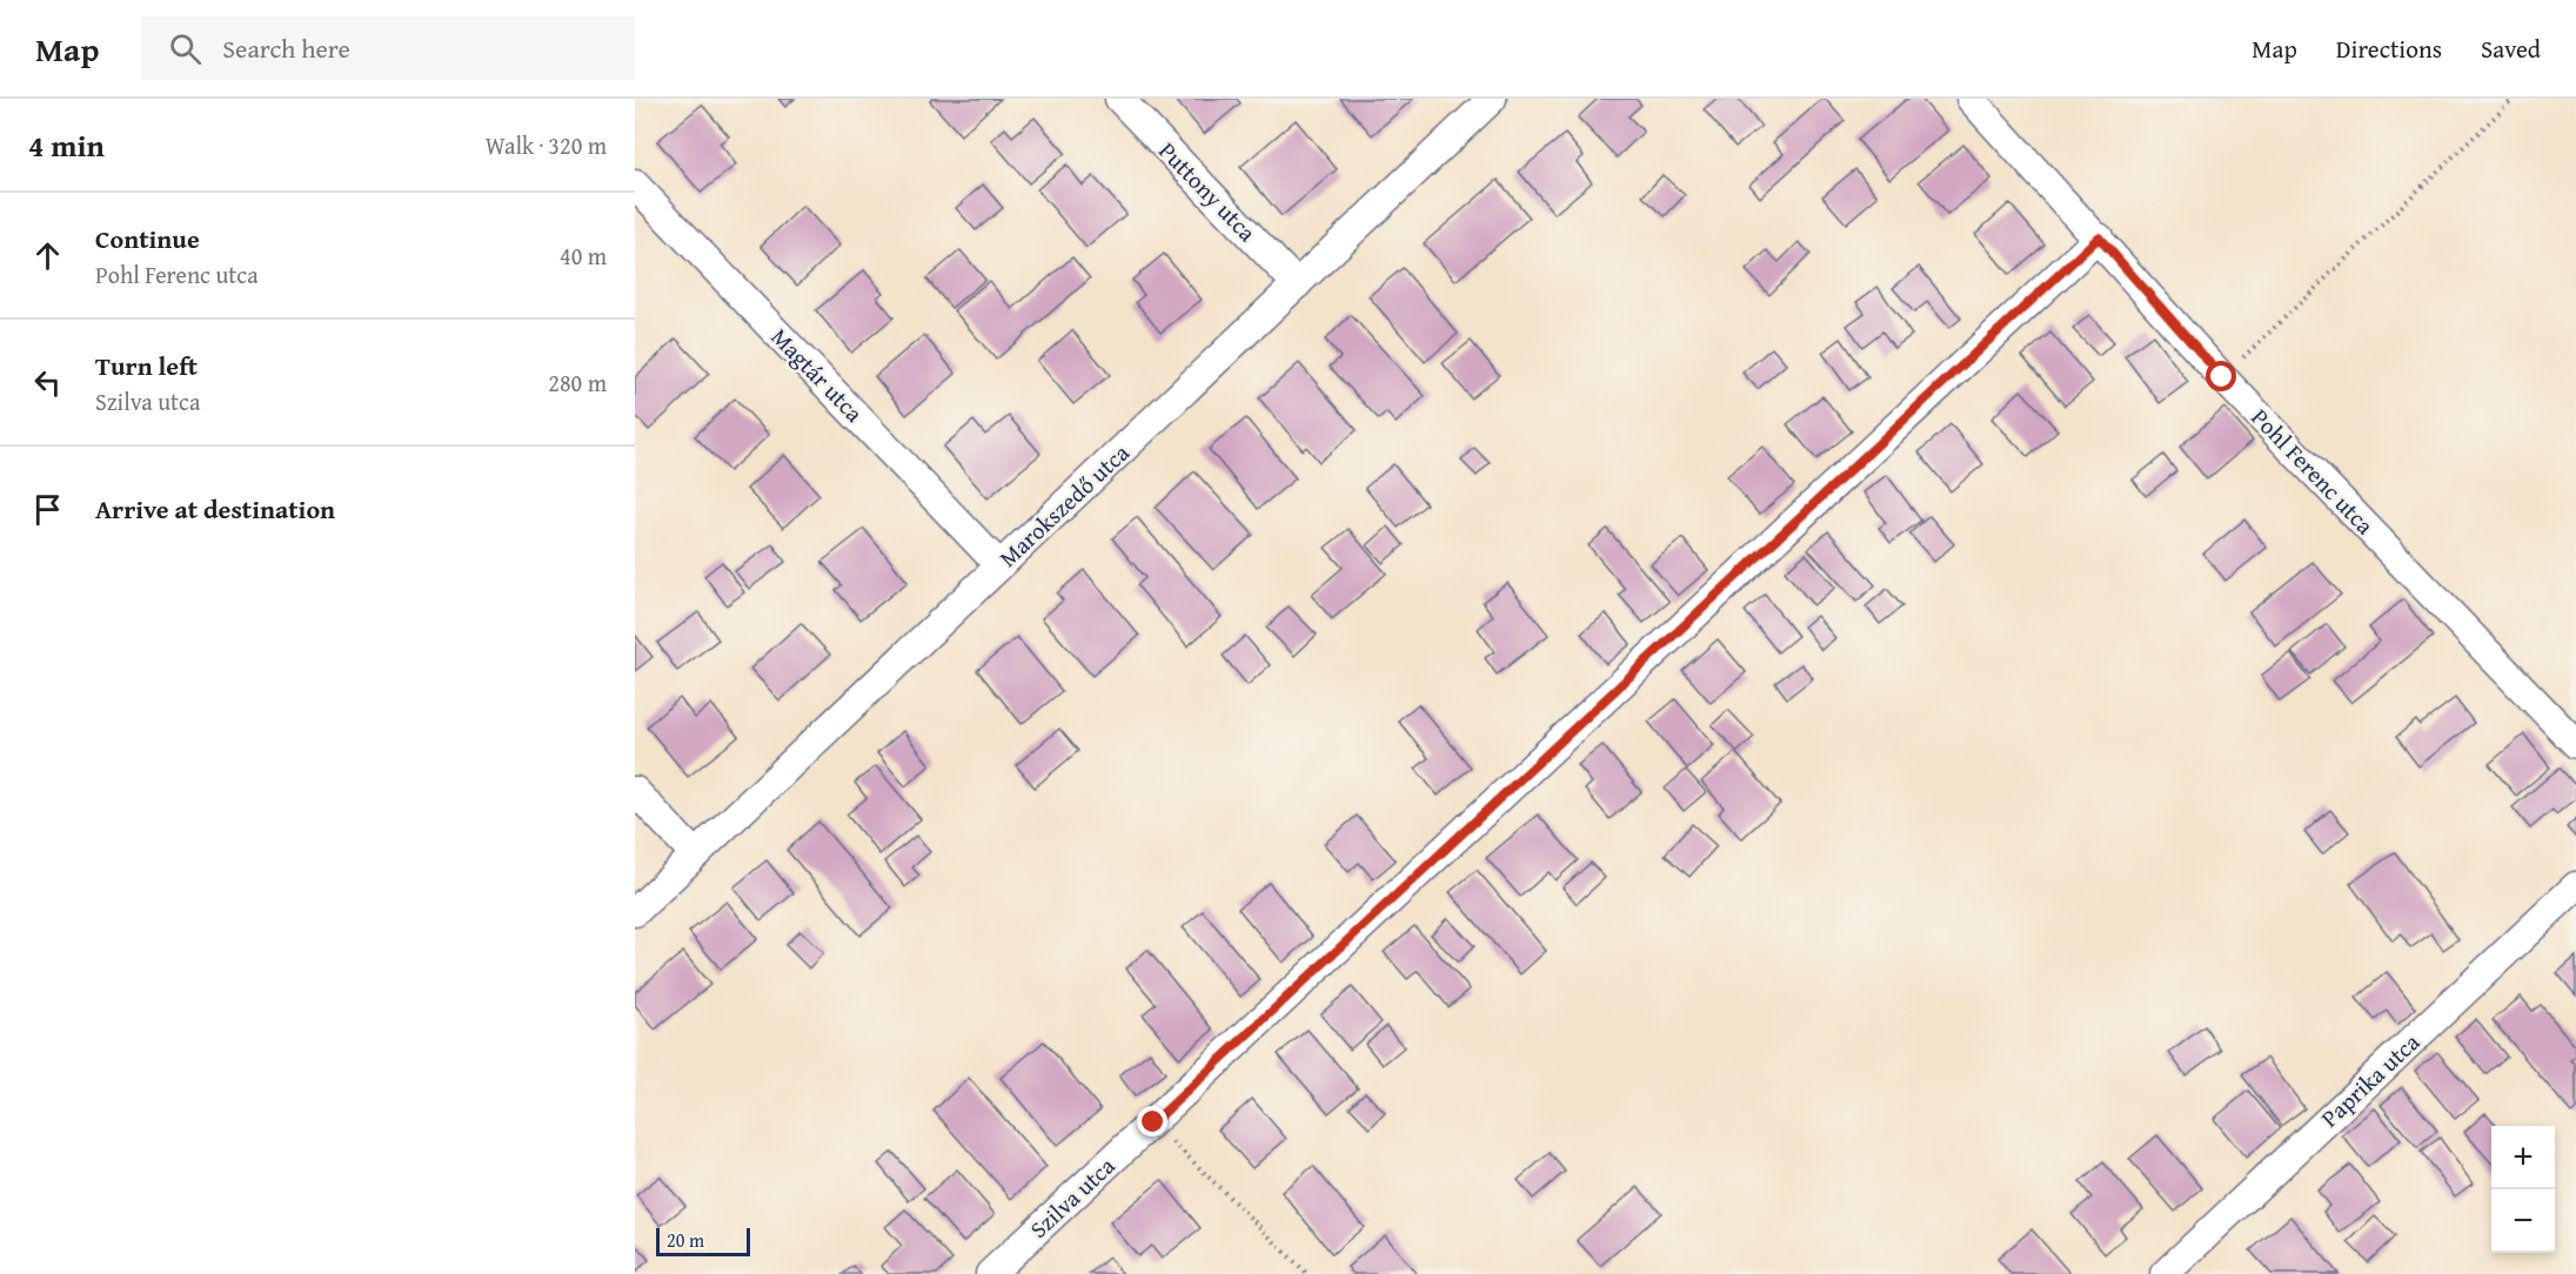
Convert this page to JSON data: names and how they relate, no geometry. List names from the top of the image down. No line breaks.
{"streets":{"street":["Puttony utca","Magtár utca","Pohl Ferenc utca","Marokszedő utca","Paprika utca","Szilva utca"]},"crossings":[["Puttony utca","Marokszedő utca"],["Magtár utca","Marokszedő utca"],["Pohl Ferenc utca","Szilva utca"]],"scale_bar":"20 m","page":{"header":"Map","search":"Search here","nav":["Map","Directions","Saved"],"heading":["4 min","Walk · 320 m"],"list":[["Continue","Pohl Ferenc utca","40 m"],["Turn left","Szilva utca","280 m"],"Arrive at destination"],"map_buttons":["+","−"],"scale":"20 m"}}
